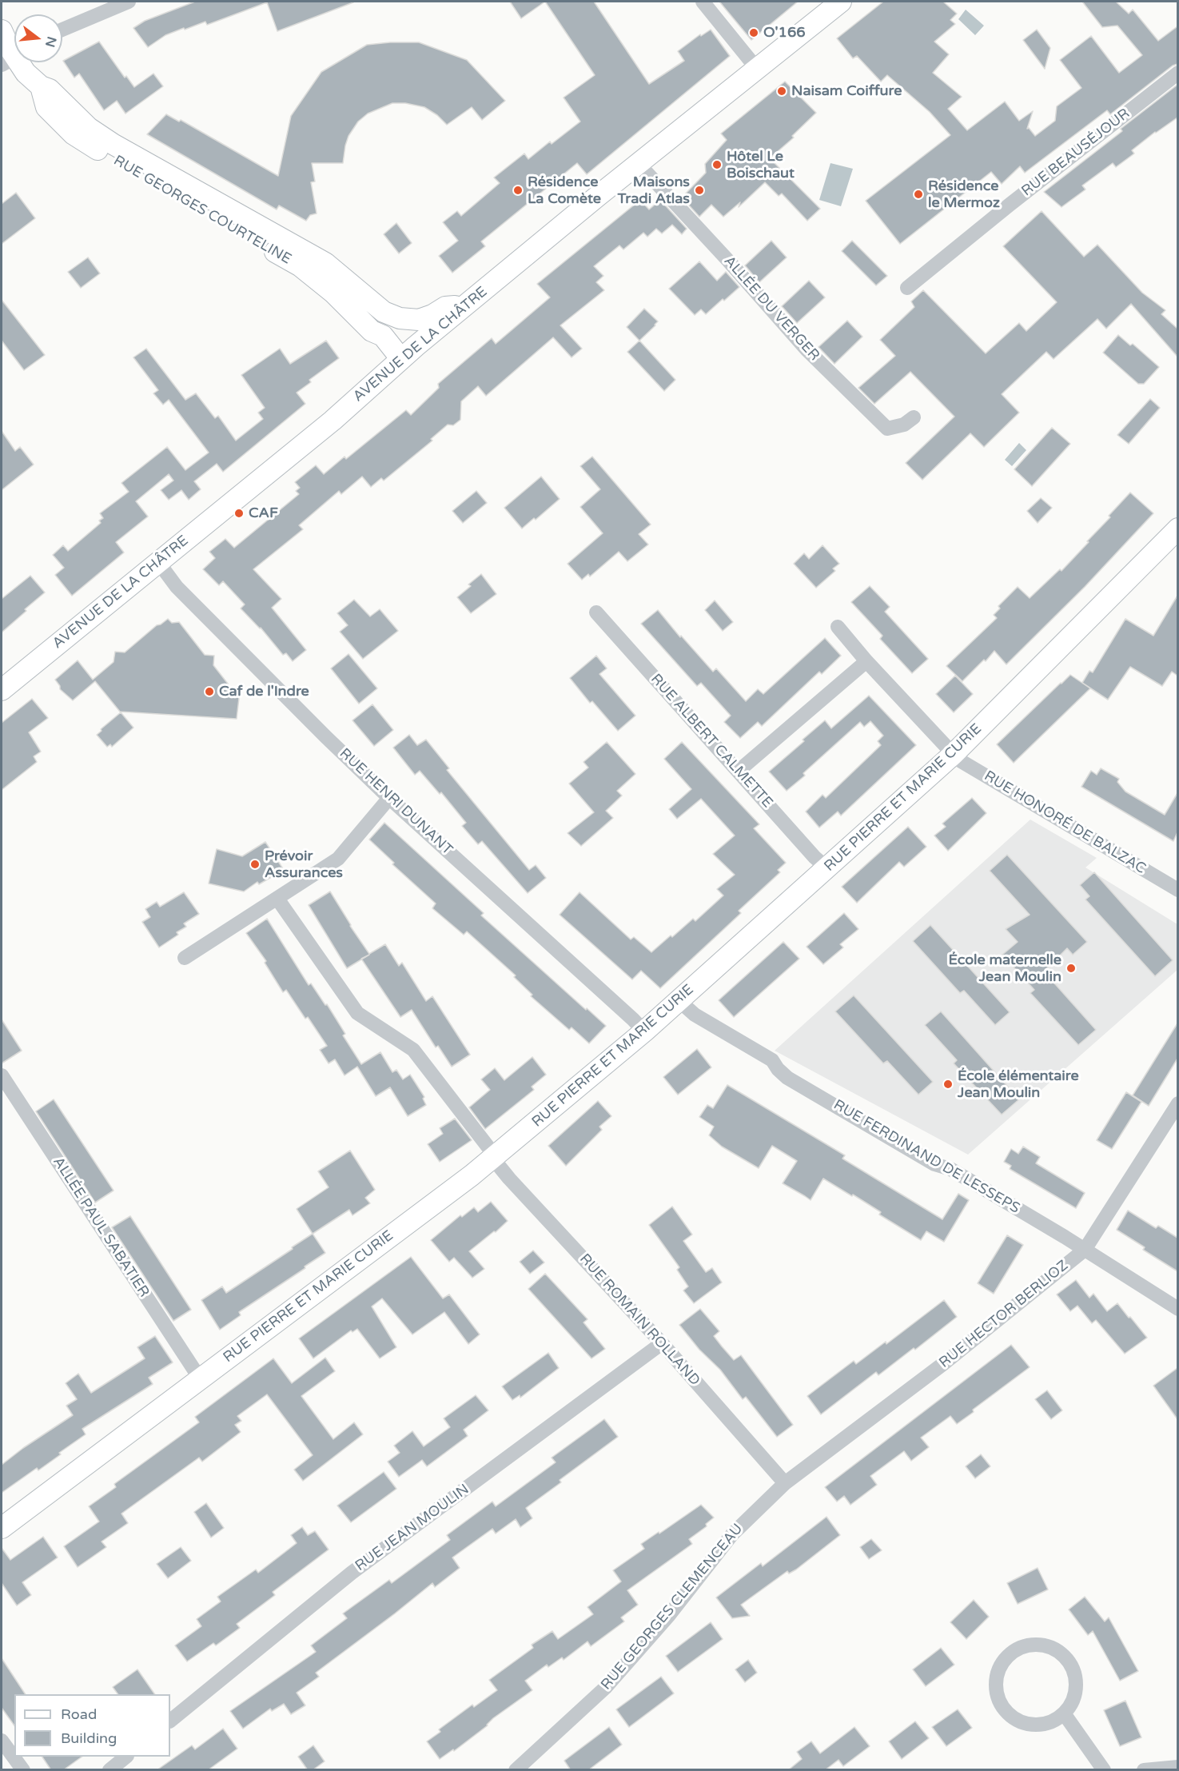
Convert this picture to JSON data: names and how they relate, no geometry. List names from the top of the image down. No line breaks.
{"streets":{"street":["RUE BEAUSÉJOUR","RUE GEORGES COURTELINE","ALLÉE DU VERGER","AVENUE DE LA CHÂTRE","RUE ALBERT CALMETTE","RUE PIERRE ET MARIE CURIE","RUE HENRI DUNANT","RUE HONORÉ DE BALZAC","RUE FERDINAND DE LESSEPS","ALLÉE PAUL SABATIER","RUE HECTOR BERLIOZ","RUE ROMAIN ROLLAND","RUE JEAN MOULIN","RUE GEORGES CLEMENCEAU"]},"crossings":[["RUE GEORGES COURTELINE","AVENUE DE LA CHÂTRE"],["ALLÉE DU VERGER","AVENUE DE LA CHÂTRE"],["AVENUE DE LA CHÂTRE","RUE HENRI DUNANT"],["RUE ALBERT CALMETTE","RUE PIERRE ET MARIE CURIE"],["RUE PIERRE ET MARIE CURIE","RUE HENRI DUNANT"],["RUE PIERRE ET MARIE CURIE","RUE HONORÉ DE BALZAC"],["RUE PIERRE ET MARIE CURIE","RUE FERDINAND DE LESSEPS"],["RUE PIERRE ET MARIE CURIE","ALLÉE PAUL SABATIER"],["RUE PIERRE ET MARIE CURIE","RUE ROMAIN ROLLAND"],["RUE FERDINAND DE LESSEPS","RUE HECTOR BERLIOZ"],["RUE HECTOR BERLIOZ","RUE ROMAIN ROLLAND"],["RUE HECTOR BERLIOZ","RUE GEORGES CLEMENCEAU"],["RUE ROMAIN ROLLAND","RUE JEAN MOULIN"],["RUE ROMAIN ROLLAND","RUE GEORGES CLEMENCEAU"]],"places":["O'166","Naisam Coiffure","Hôtel Le Boischaut","Résidence La Comète","Maisons Tradi Atlas","Résidence le Mermoz","CAF","Caf de l'Indre","Prévoir Assurances","École maternelle Jean Moulin","École élémentaire Jean Moulin"],"legend":["Road","Building"],"north":"right"}
